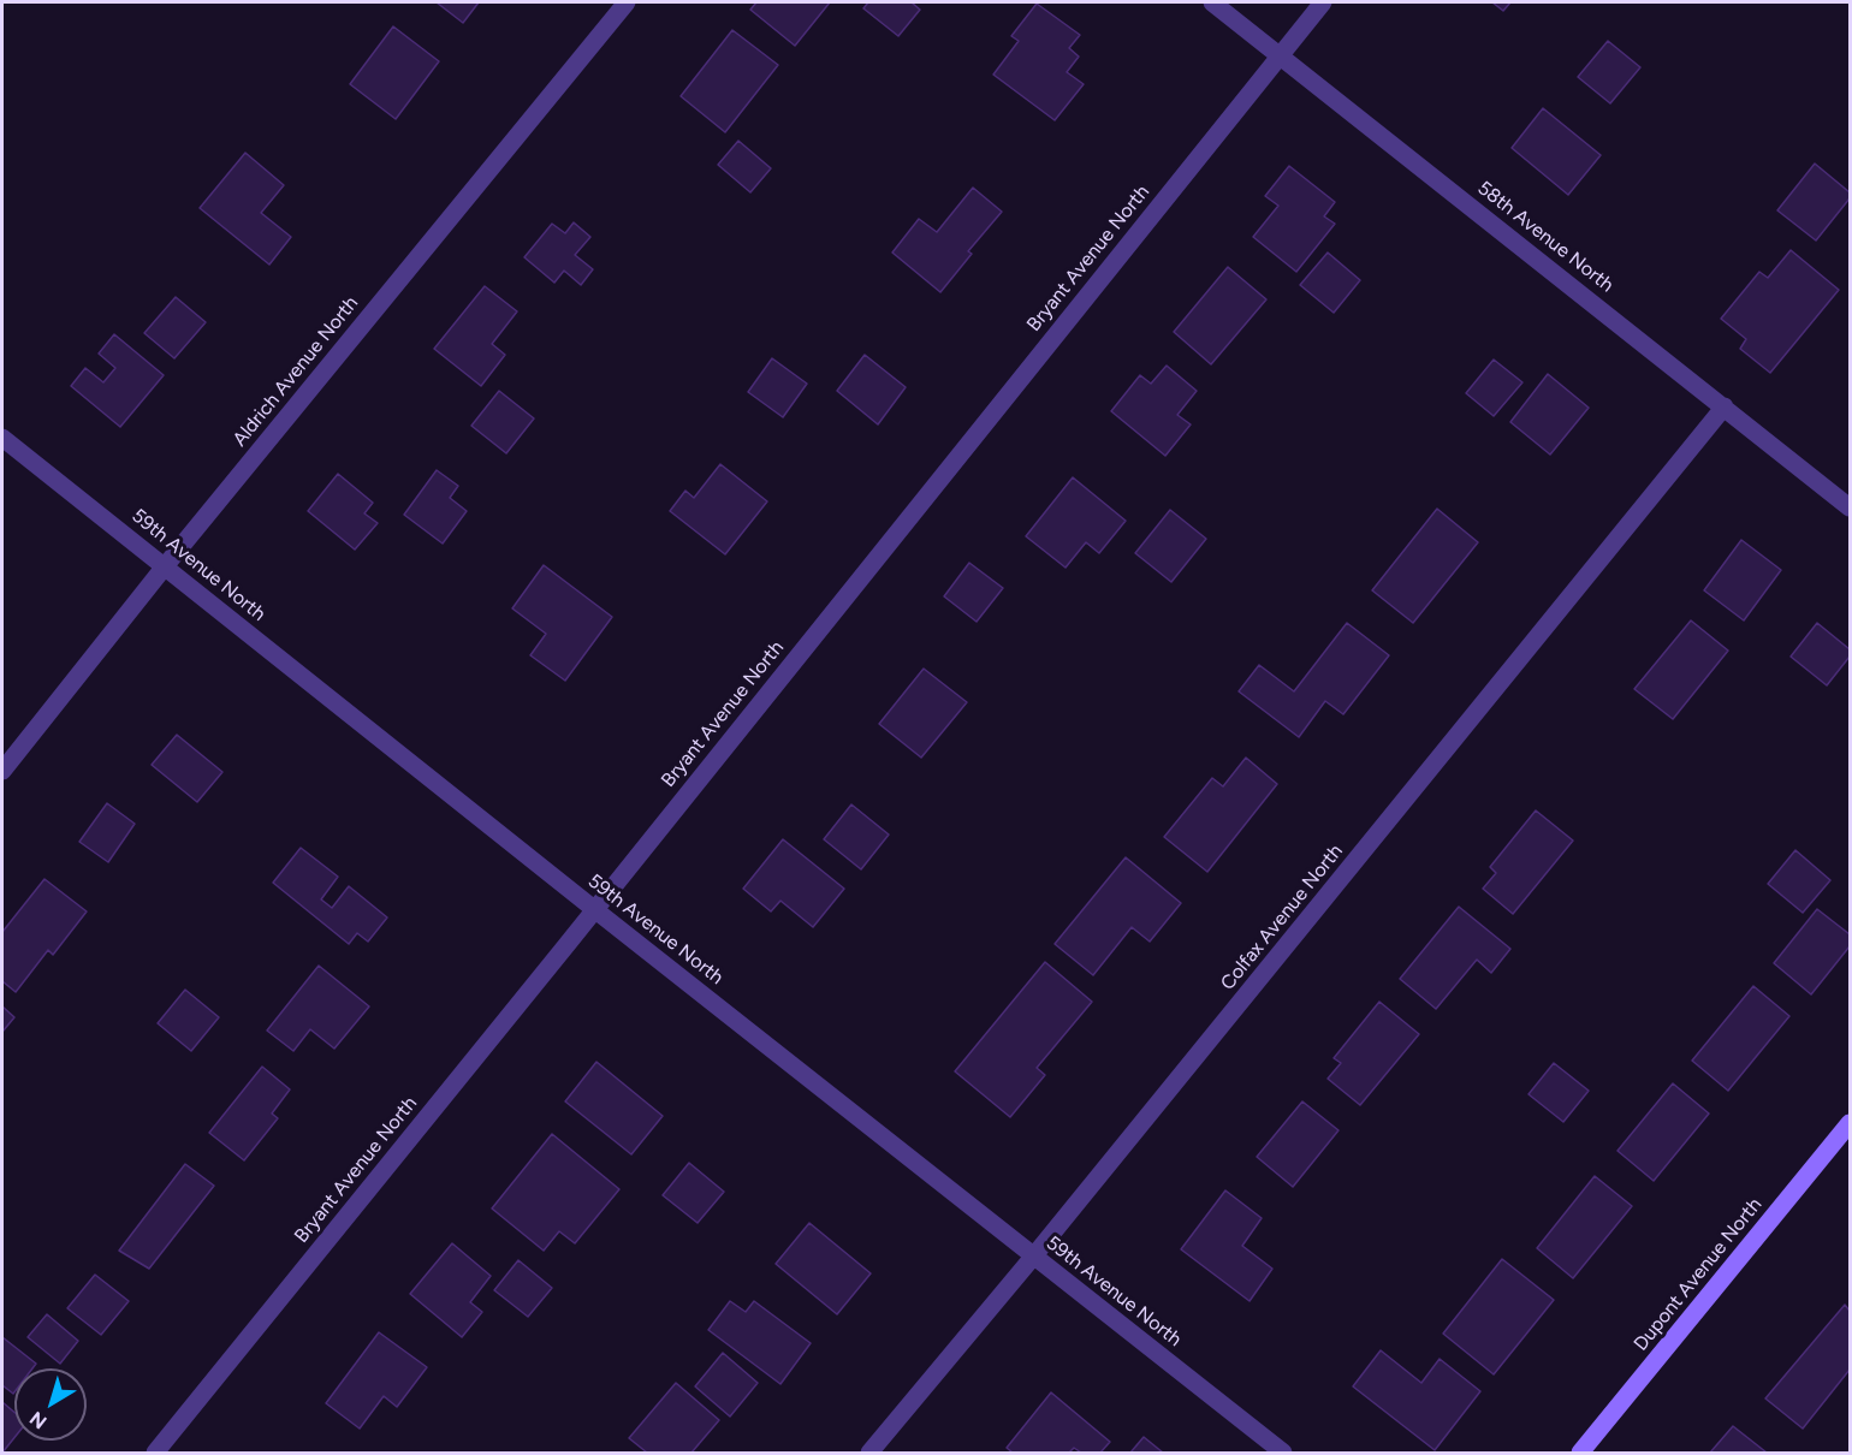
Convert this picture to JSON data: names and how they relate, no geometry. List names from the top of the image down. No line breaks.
{"streets":{"street":["58th Avenue North","Bryant Avenue North","Aldrich Avenue North","59th Avenue North","Colfax Avenue North","Dupont Avenue North"]},"crossings":[["58th Avenue North","Bryant Avenue North"],["58th Avenue North","Colfax Avenue North"],["Bryant Avenue North","59th Avenue North"],["Aldrich Avenue North","59th Avenue North"],["59th Avenue North","Colfax Avenue North"]],"north":"bottom left"}
